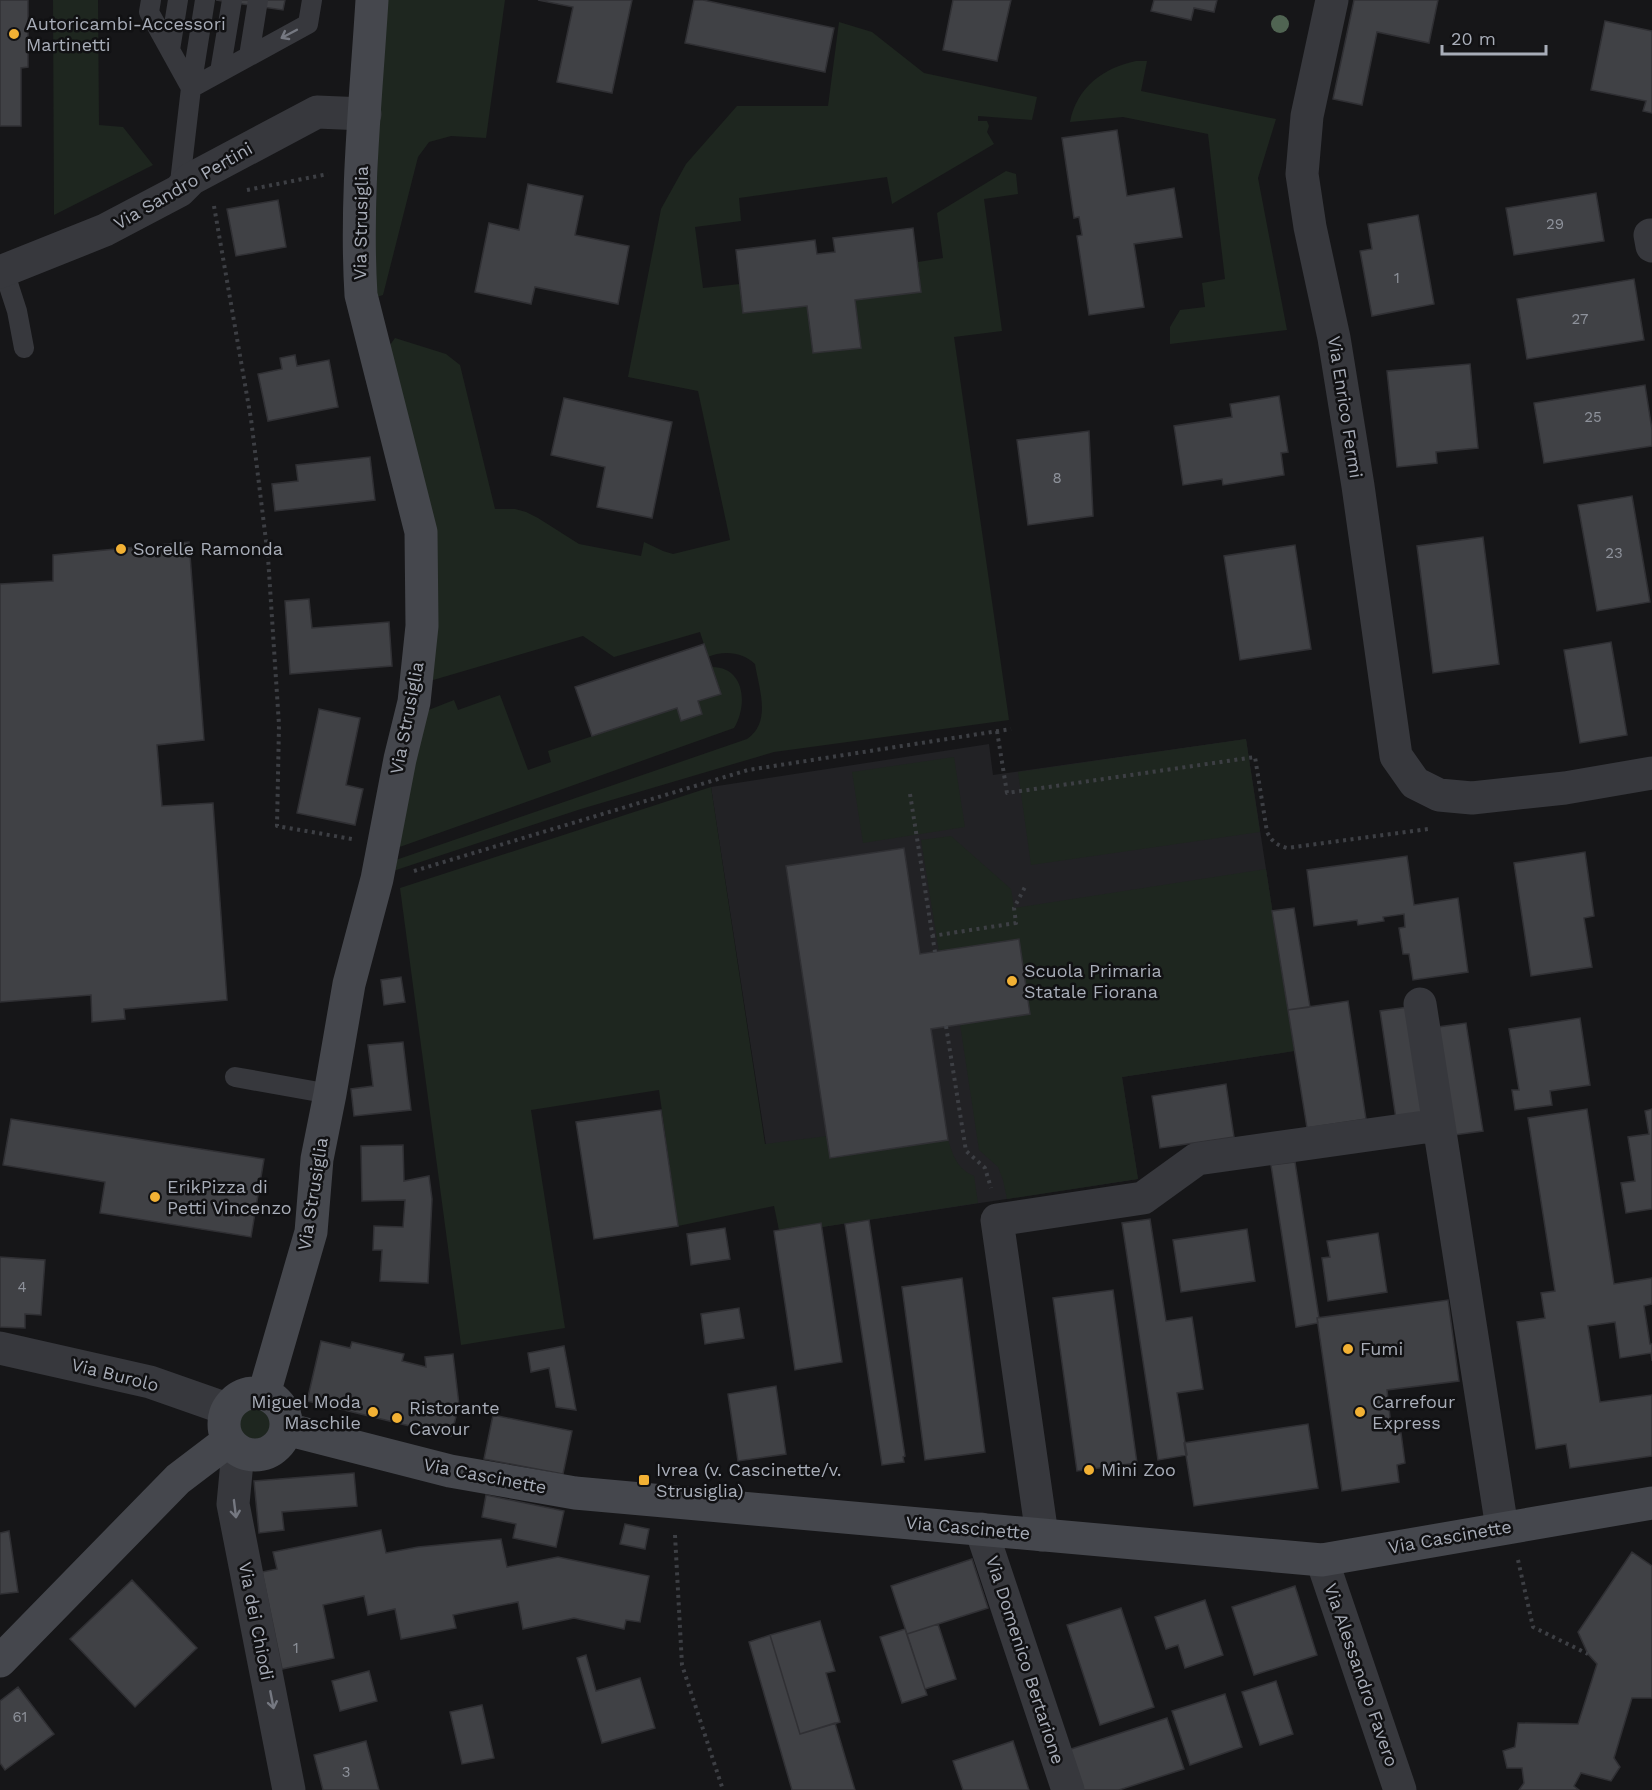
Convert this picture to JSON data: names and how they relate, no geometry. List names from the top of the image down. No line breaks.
{"streets":{"main road":["Via Strusiglia","Via Cascinette"],"street":["Via Sandro Pertini","Via Enrico Fermi","Via Burolo","Via dei Chiodi","Via Domenico Bertarione","Via Alessandro Favero"]},"crossings":[["Via Sandro Pertini","Via Strusiglia"],["Via Strusiglia","Via Burolo"],["Via Strusiglia","Via Cascinette"],["Via Strusiglia","Via dei Chiodi"],["Via Burolo","Via Cascinette"],["Via Burolo","Via dei Chiodi"],["Via Cascinette","Via dei Chiodi"],["Via Cascinette","Via Domenico Bertarione"],["Via Cascinette","Via Alessandro Favero"]],"one_way":["Via dei Chiodi"],"places":{"other":["Autoricambi-Accessori Martinetti","Sorelle Ramonda","Scuola Primaria Statale Fiorana","ErikPizza di Petti Vincenzo","Fumi","Miguel Moda Maschile","Carrefour Express","Ristorante Cavour","Mini Zoo"],"transit":["Ivrea (v. Cascinette/v. Strusiglia)"]},"house_numbers":["29","1","27","25","8","23","4","1","61","3"],"scale_bar":"20 m"}
